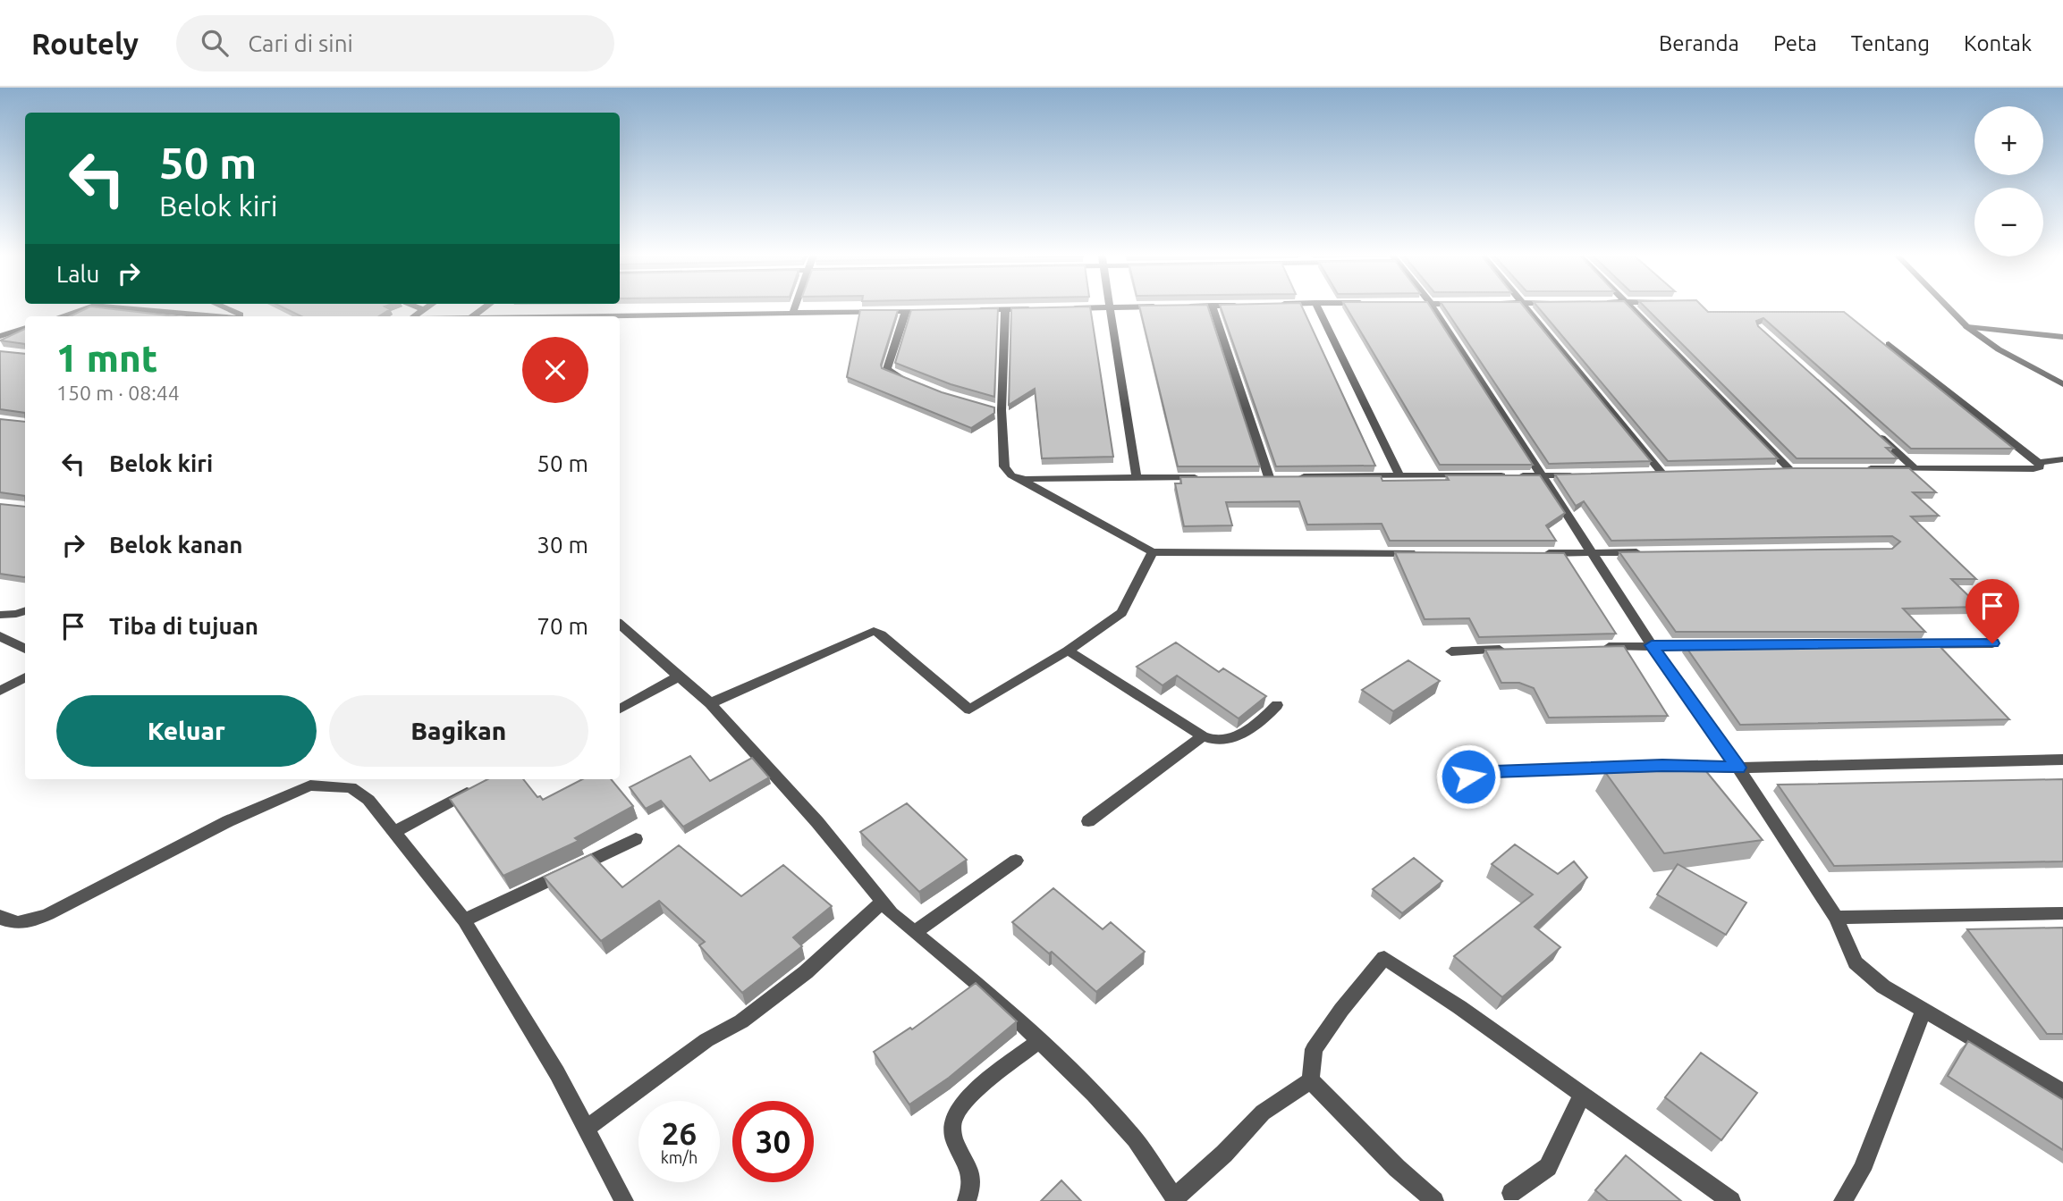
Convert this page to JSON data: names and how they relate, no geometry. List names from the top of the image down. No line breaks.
{"page":{"header":"Routely","search":"Cari di sini","nav":["Beranda","Peta","Tentang","Kontak"],"map_buttons":["+","−"],"turn":["50 m","Belok kiri"],"then":"Lalu","heading":["1 mnt","150 m · 08:44"],"list":[{"name":"Belok kiri","value":"50 m"},{"name":"Belok kanan","value":"30 m"},{"name":"Tiba di tujuan","value":"70 m"}],"buttons":["Keluar","Bagikan"],"speed":"26 km/h","limit":"30"}}
